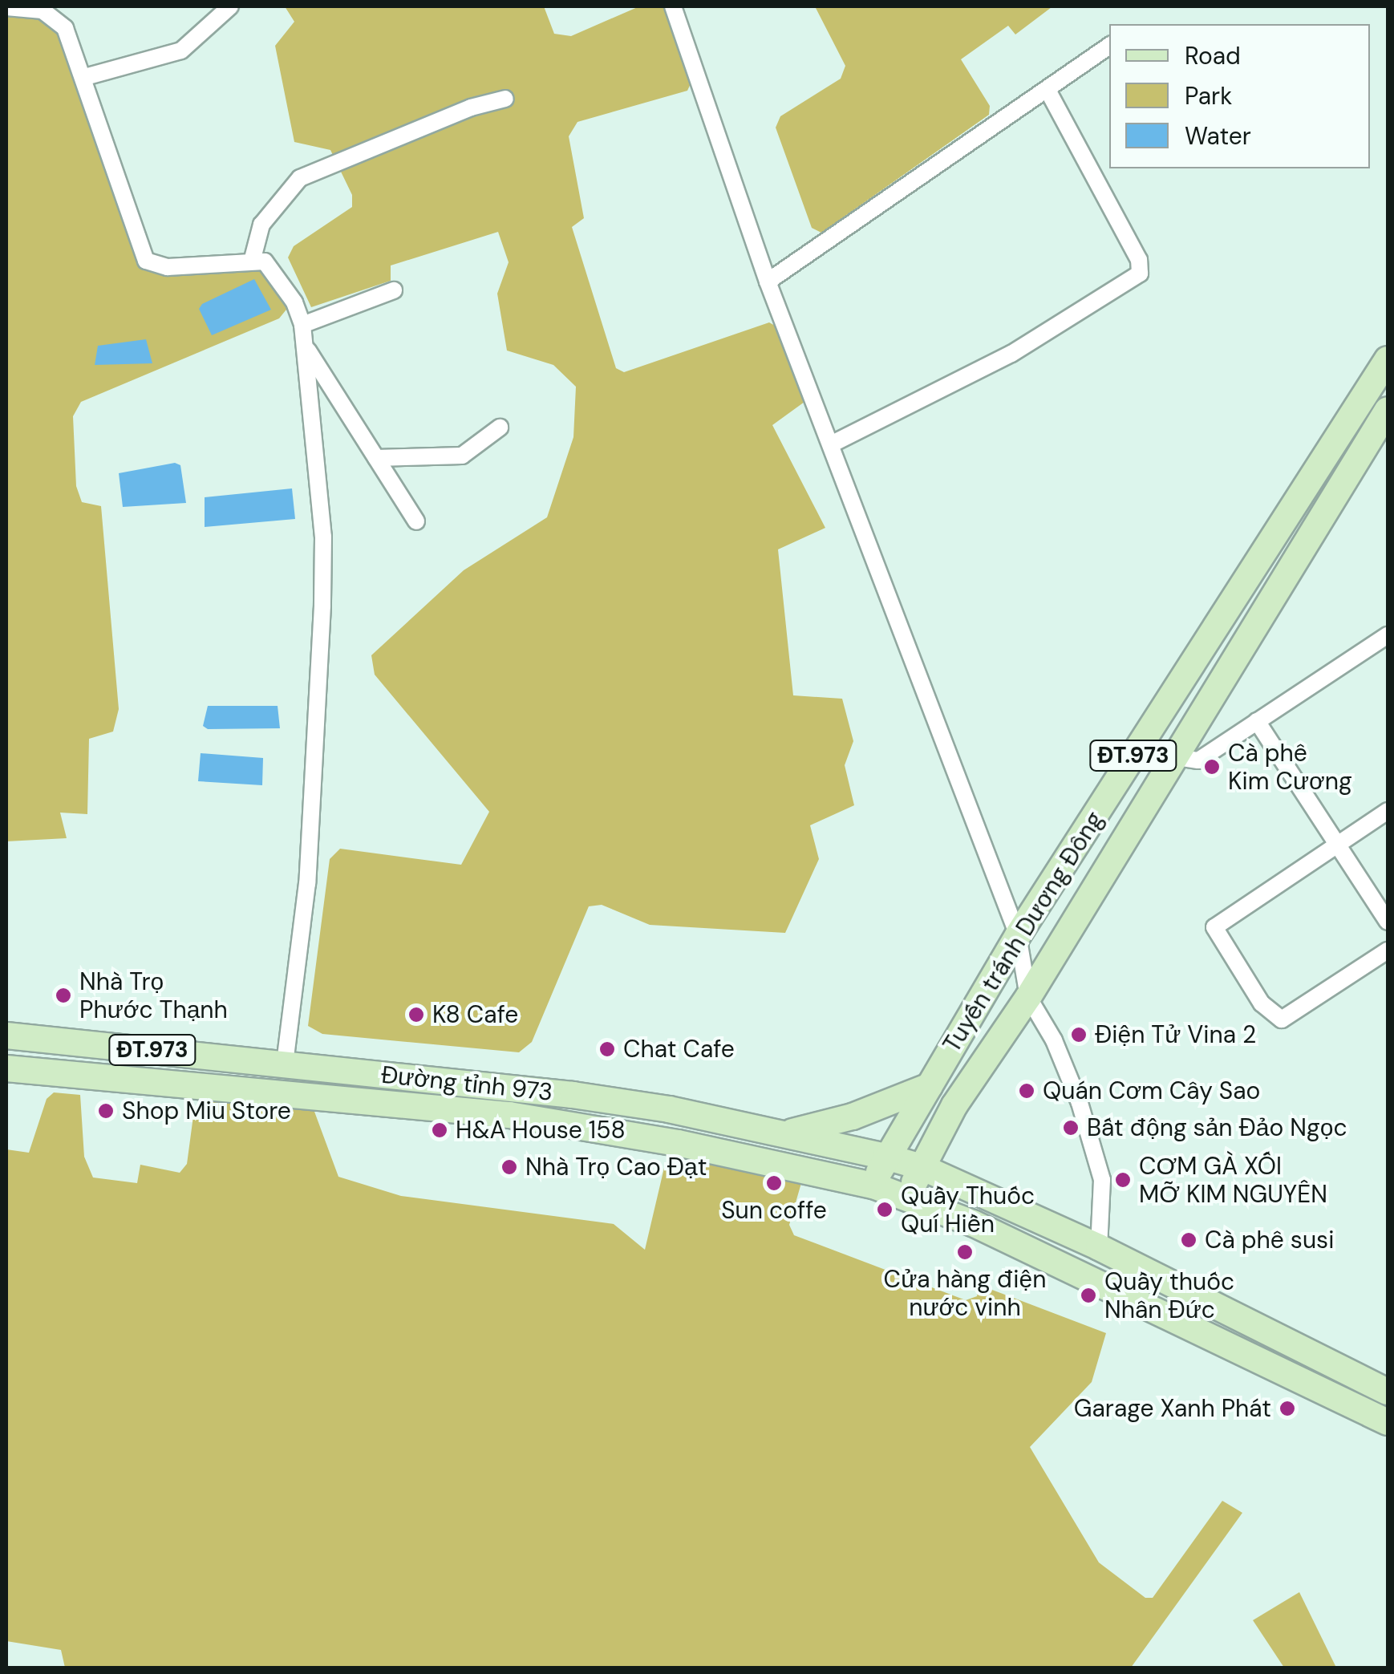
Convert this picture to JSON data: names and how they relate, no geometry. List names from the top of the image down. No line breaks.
{"streets":{"main road":["ĐT.973","Tuyến tránh Dương Đông","Đường tỉnh 973"]},"crossings":[["ĐT.973","Tuyến tránh Dương Đông"],["ĐT.973","Đường tỉnh 973"],["Tuyến tránh Dương Đông","Đường tỉnh 973"]],"places":["Cà phê Kim Cương","Nhà Trọ Phước Thạnh","K8 Cafe","Điện Tử Vina 2","Chat Cafe","Quán Cơm Cây Sao","Shop Miu Store","Bất động sản Đảo Ngọc","H&A House 158","Nhà Trọ Cao Đạt","CƠM GÀ XỐI MỠ KIM NGUYÊN","Sun coffe","Quầy Thuốc Quí Hiền","Cà phê susi","Cửa hàng điện nước vinh","Quầy thuốc Nhân Đức","Garage Xanh Phát"],"legend":["Road","Park","Water"]}
